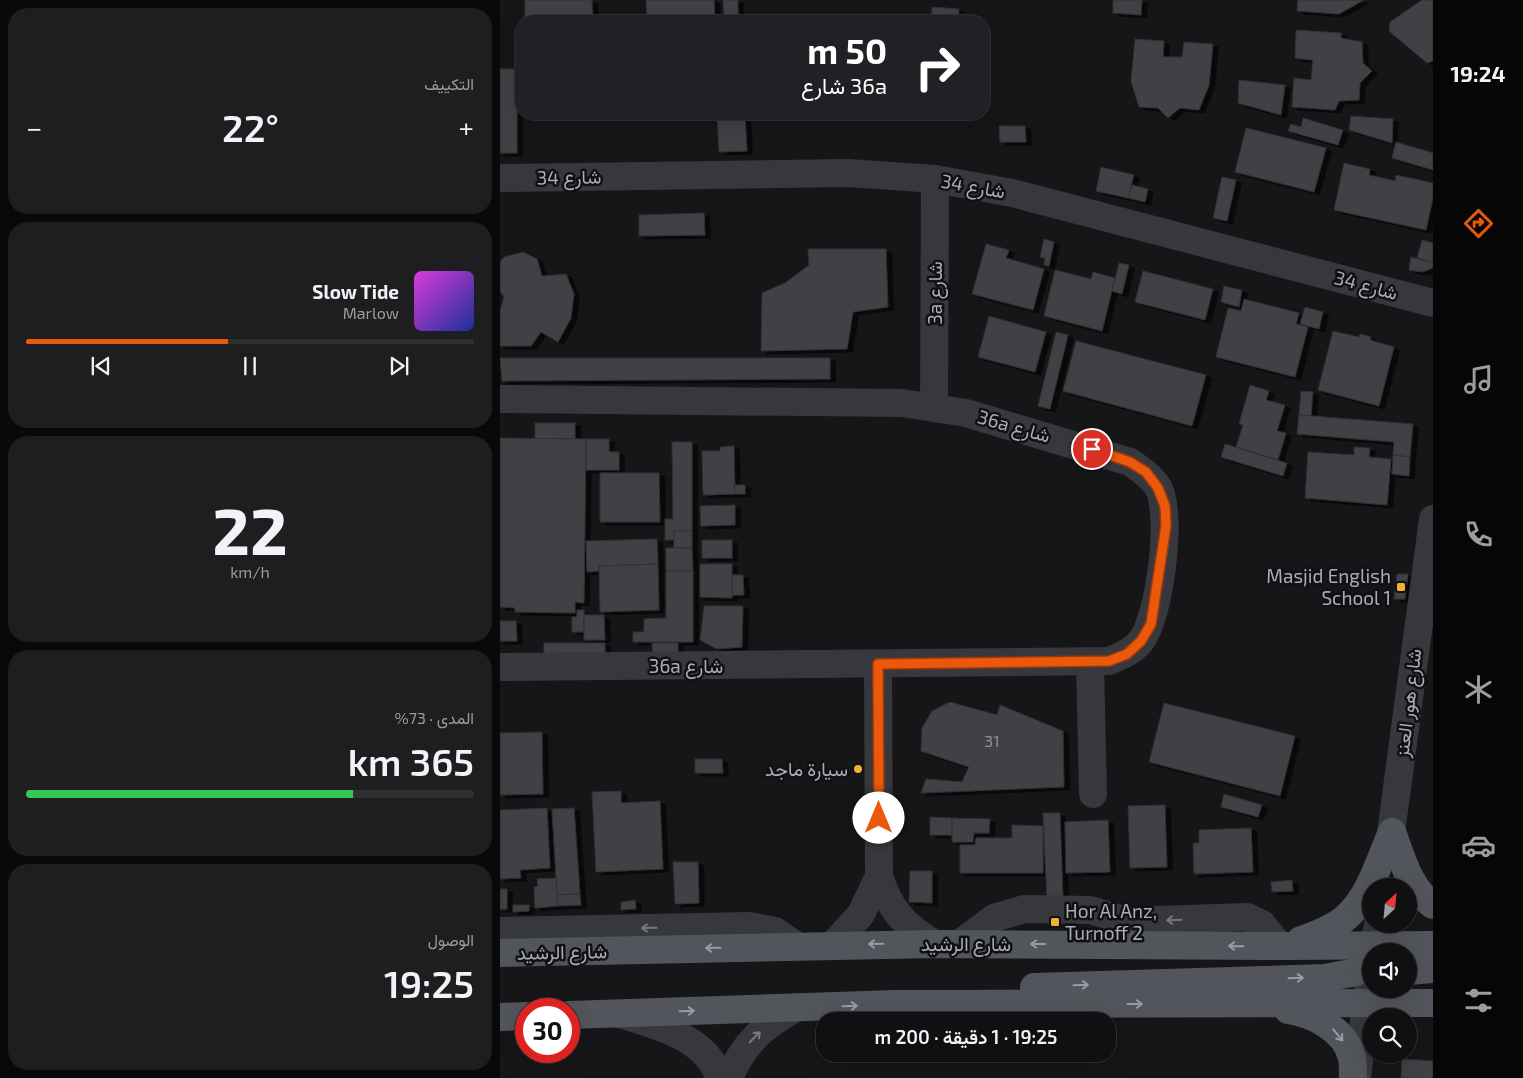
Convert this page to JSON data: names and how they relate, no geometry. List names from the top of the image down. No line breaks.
{"streets":{"main road":["شارع الرشيد"],"street":["شارع 34","3a شارع","36a شارع","شارع هور العنز"]},"crossings":[["شارع 34","3a شارع"],["3a شارع","36a شارع"]],"places":{"transit":["Masjid English School 1","Hor Al Anz, Turnoff 2"],"other":["سيارة ماجد"]},"house_numbers":["31"],"north":"top right","page":{"tabs":"19:24","tile":["التكييف",["22","km/h"],["المدى · 73%","365 km"],["الوصول","19:25"]],"turn":["50 m","36a شارع"],"heat":["−","22°","+"],"song":["Slow Tide","Marlow"],"limit":"30","trip":"19:25 · 1 دقيقة · 200 m"}}
